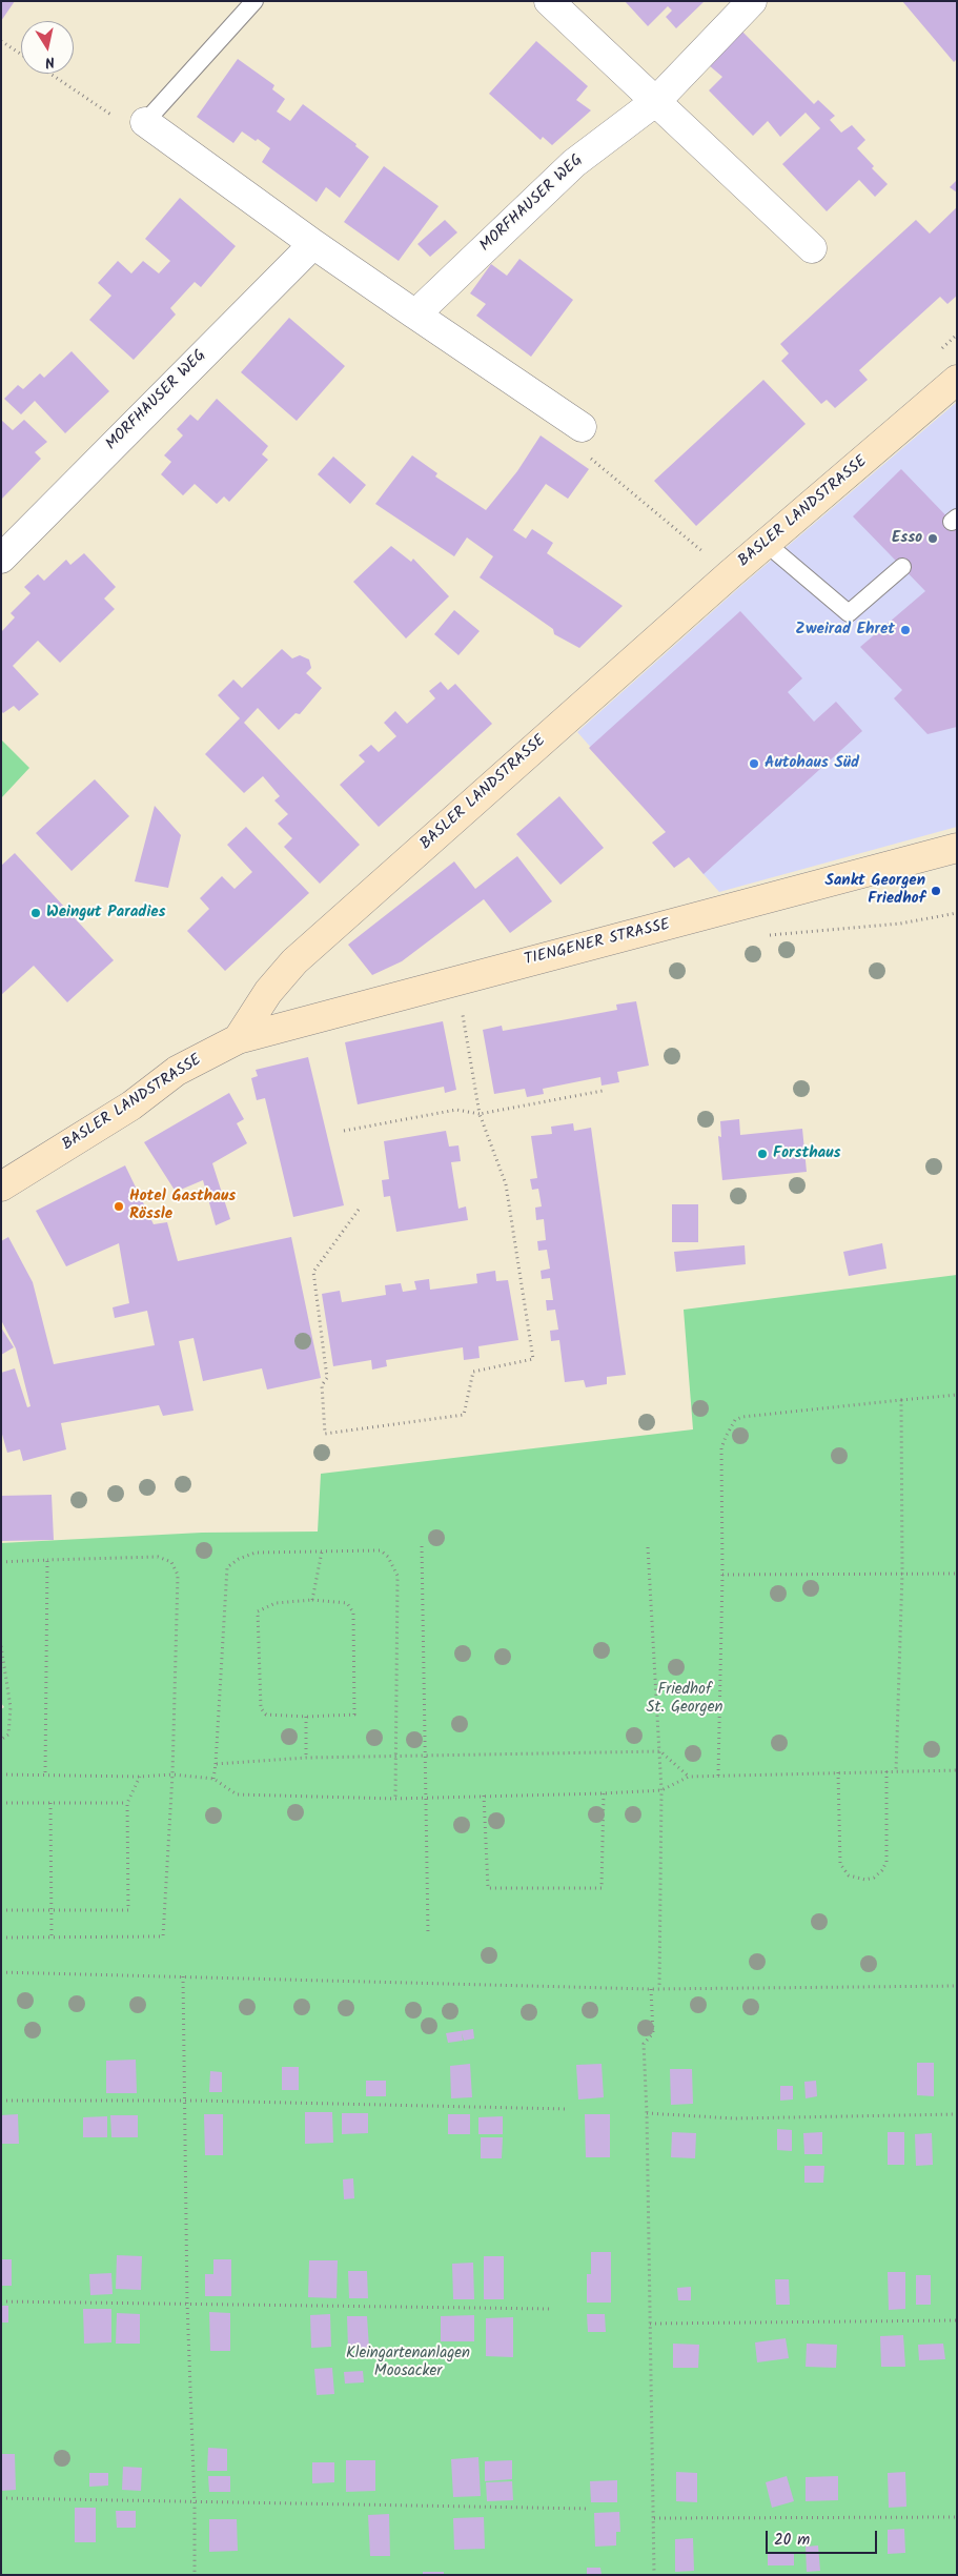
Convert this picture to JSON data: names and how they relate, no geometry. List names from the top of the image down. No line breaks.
{"streets":{"street":["MORFHAUSER WEG","BASLER LANDSTRASSE","TIENGENER STRASSE"]},"crossings":[["BASLER LANDSTRASSE","TIENGENER STRASSE"]],"parks":["Friedhof St. Georgen","Kleingartenanlagen Moosacker"],"places":["Esso","Zweirad Ehret","Autohaus Süd","Sankt Georgen Friedhof","Weingut Paradies","Forsthaus","Hotel Gasthaus Rössle"],"scale_bar":"20 m","north":"bottom"}
